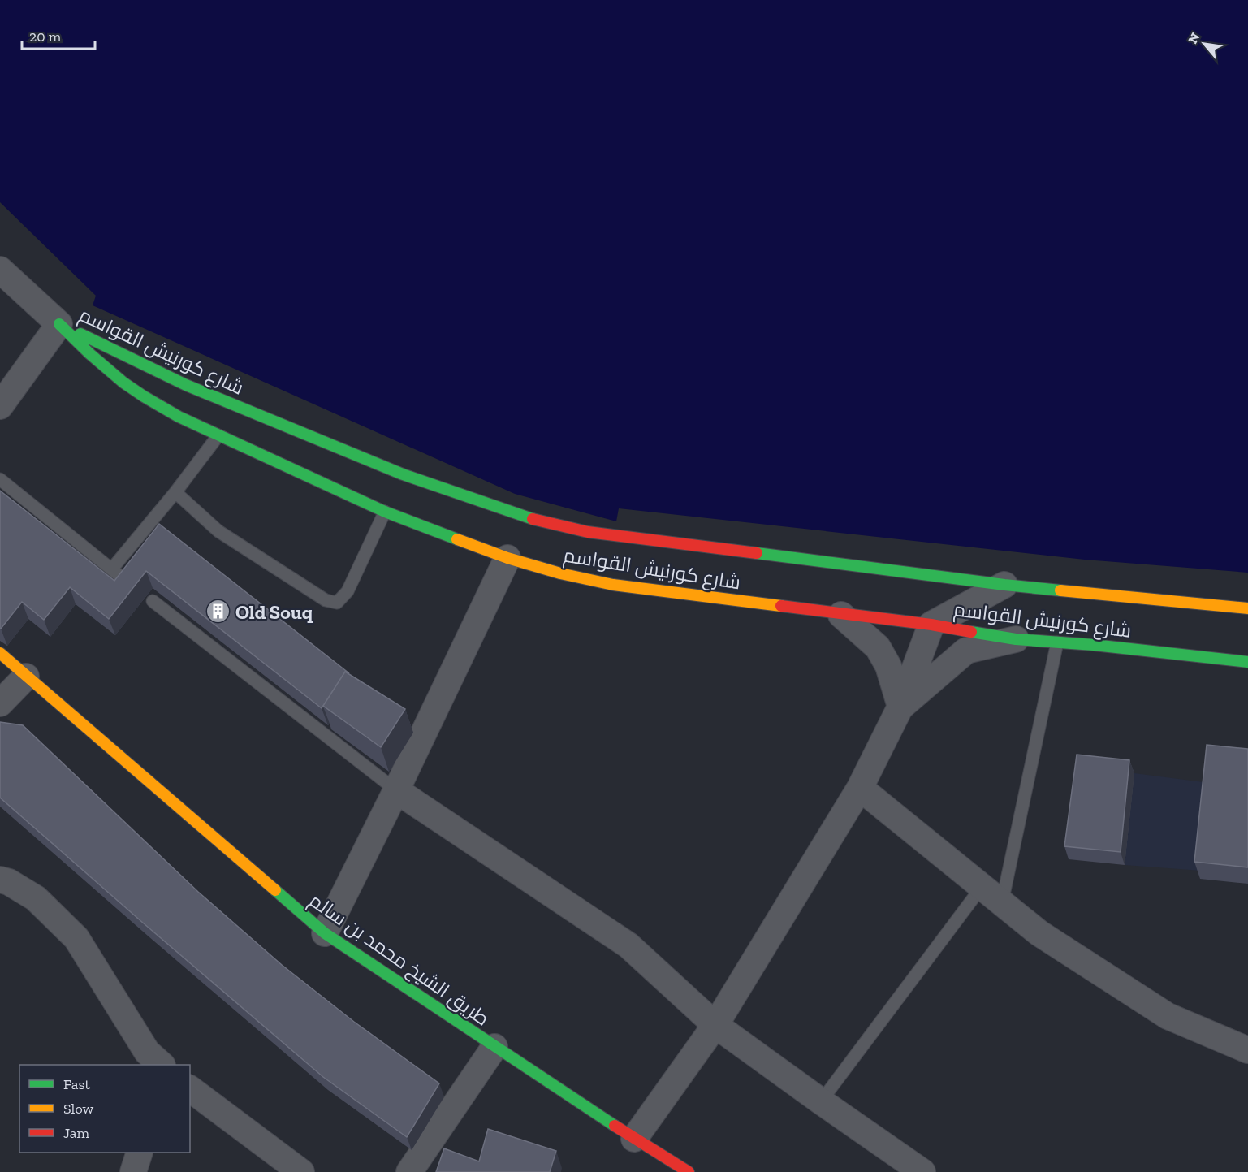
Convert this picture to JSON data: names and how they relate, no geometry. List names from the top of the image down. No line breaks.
{"streets":{"main road":["شارع كورنيش القواسم","طريق الشيخ محمد بن سالم"]},"places":{"building":["Old Souq"]},"legend":["Fast","Slow","Jam"],"scale_bar":"20 m","north":"top left"}
